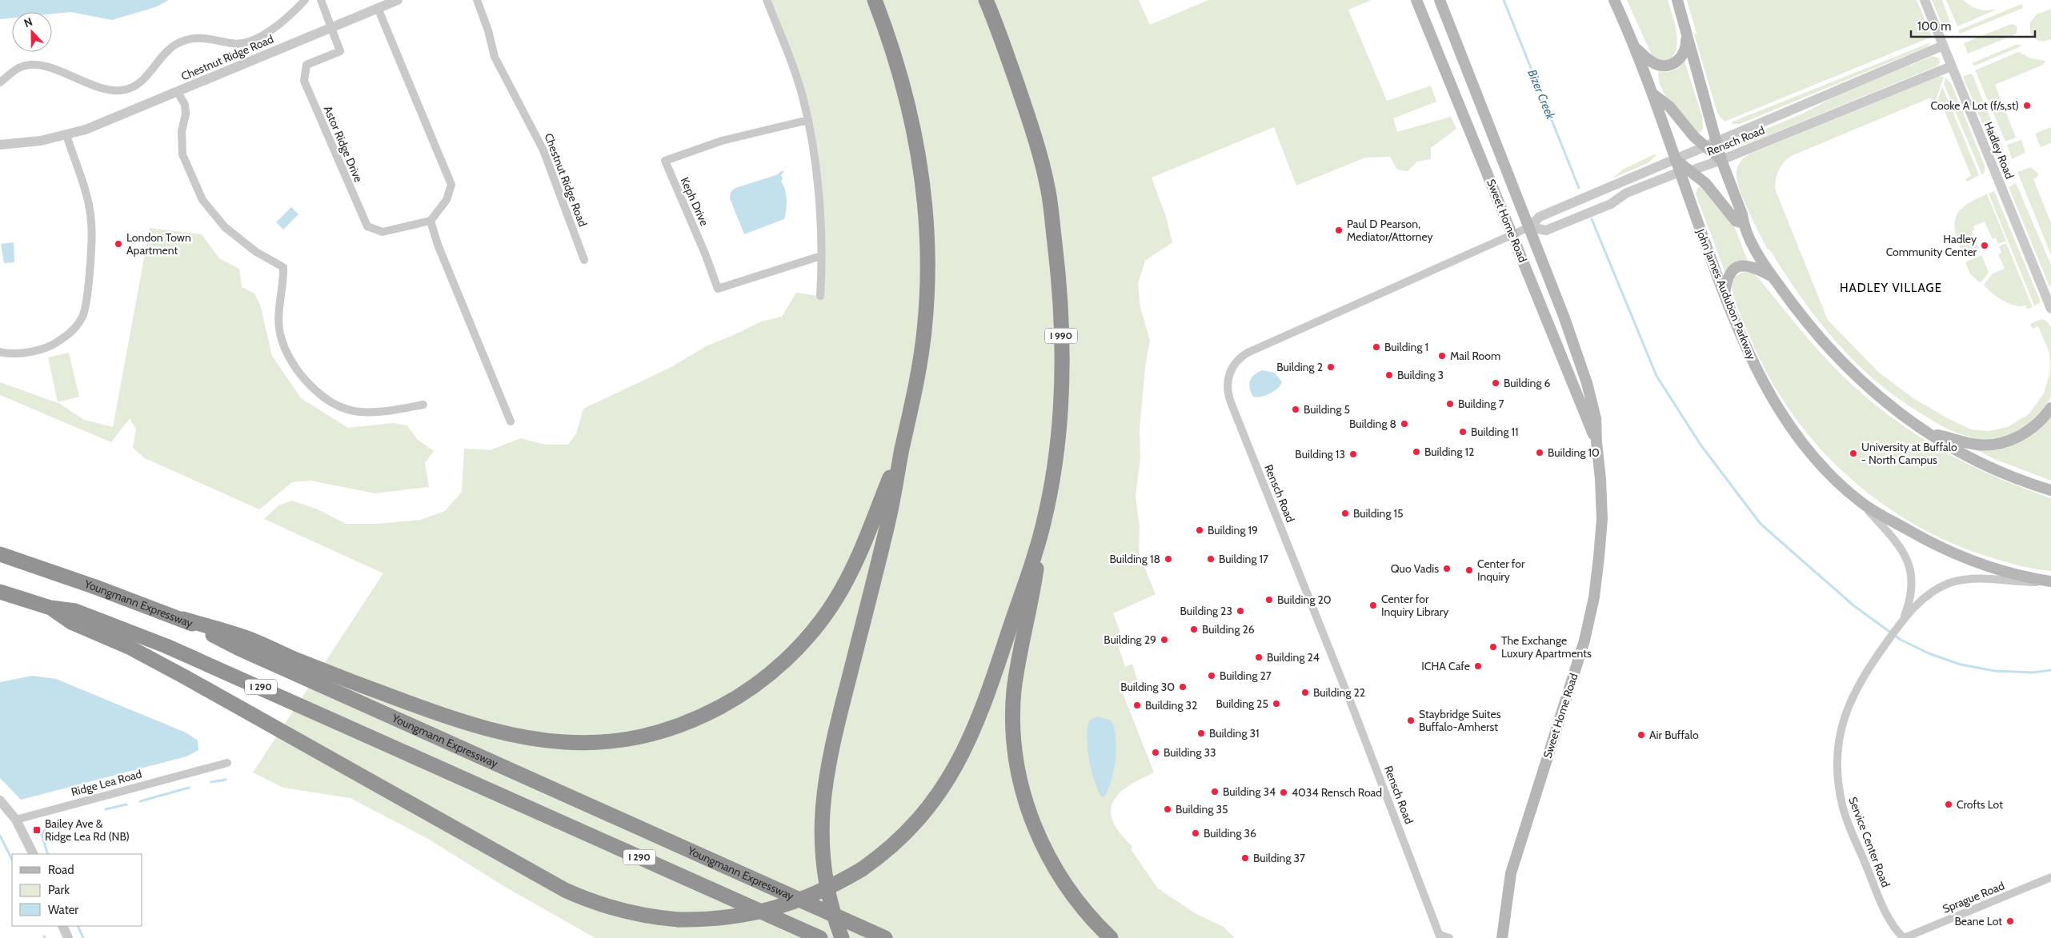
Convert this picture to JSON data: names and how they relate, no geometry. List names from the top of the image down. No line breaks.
{"streets":{"highway":["I 990","Youngmann Expressway","I 290"],"main road":["Sweet Home Road","John James Audubon Parkway"],"street":["Chestnut Ridge Road","Rensch Road","Astor Ridge Drive","Hadley Road","Keph Drive","Ridge Lea Road","Service Center Road","Sprague Road"]},"crossings":[["Chestnut Ridge Road","Astor Ridge Drive"],["Rensch Road","Hadley Road"],["Rensch Road","Sweet Home Road"],["Rensch Road","John James Audubon Parkway"],["John James Audubon Parkway","Service Center Road"],["Service Center Road","Sprague Road"]],"districts":["HADLEY VILLAGE"],"water":["Bizer Creek"],"places":{"other":["Cooke A Lot (f/s,st)","Paul D Pearson, Mediator/Attorney","London Town Apartment","Hadley Community Center","Building 1","Mail Room","Building 2","Building 3","Building 6","Building 7","Building 5","Building 8","Building 11","Building 12","Building 10","University at Buffalo - North Campus","Building 13","Building 15","Building 19","Building 18","Building 17","Quo Vadis","Center for Inquiry","Building 20","Center for Inquiry Library","Building 23","Building 26","Building 29","The Exchange Luxury Apartments","Building 24","ICHA Cafe","Building 27","Building 30","Building 22","Building 25","Building 32","Staybridge Suites Buffalo-Amherst","Building 31","Air Buffalo","Building 33","Building 34","4034 Rensch Road","Crofts Lot","Building 35","Building 36","Building 37","Beane Lot"],"transit":["Bailey Ave & Ridge Lea Rd (NB)"]},"legend":["Road","Park","Water"],"scale_bar":"100 m","north":"top"}
